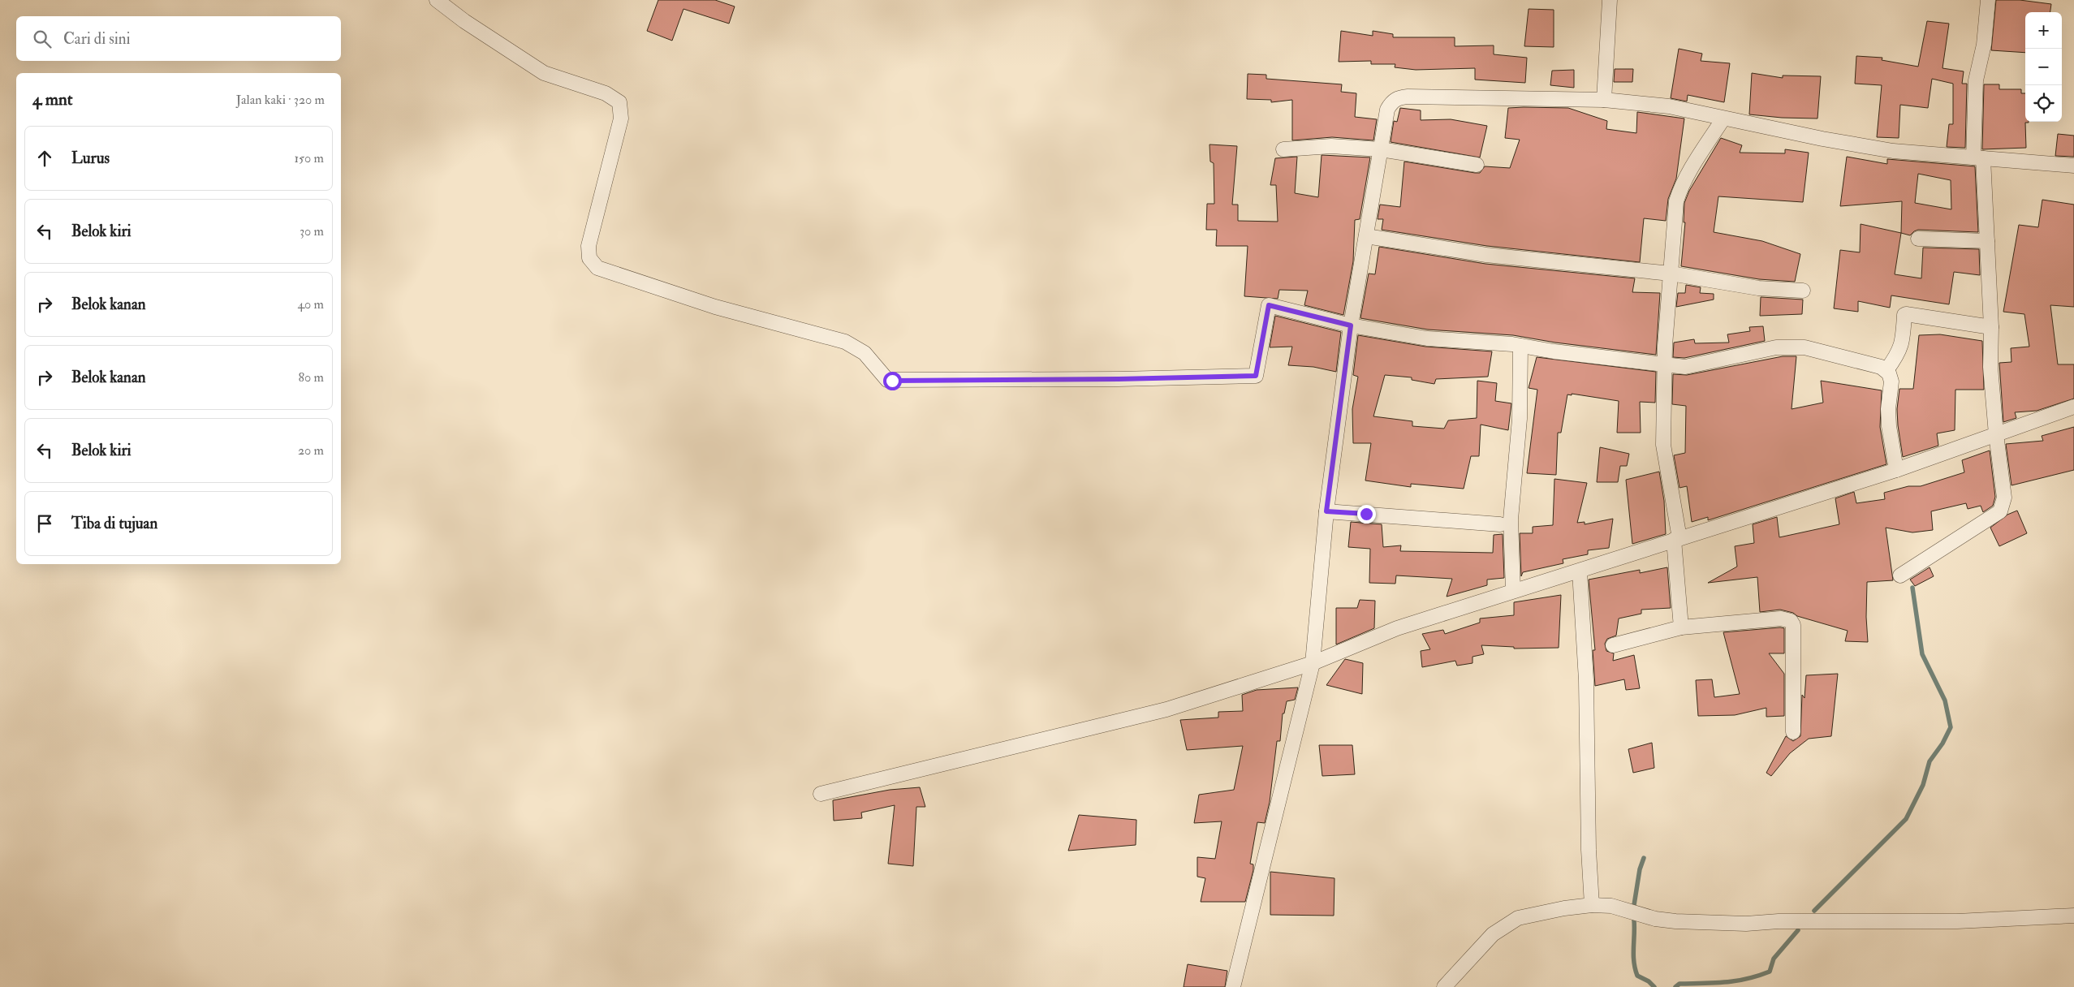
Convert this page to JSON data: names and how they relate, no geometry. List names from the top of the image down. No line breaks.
{"page":{"map_buttons":["+","−"],"search":"Cari di sini","heading":["4 mnt","Jalan kaki · 320 m"],"list":[["Lurus","150 m"],["Belok kiri","30 m"],["Belok kanan","40 m"],["Belok kanan","80 m"],["Belok kiri","20 m"],"Tiba di tujuan"]}}
